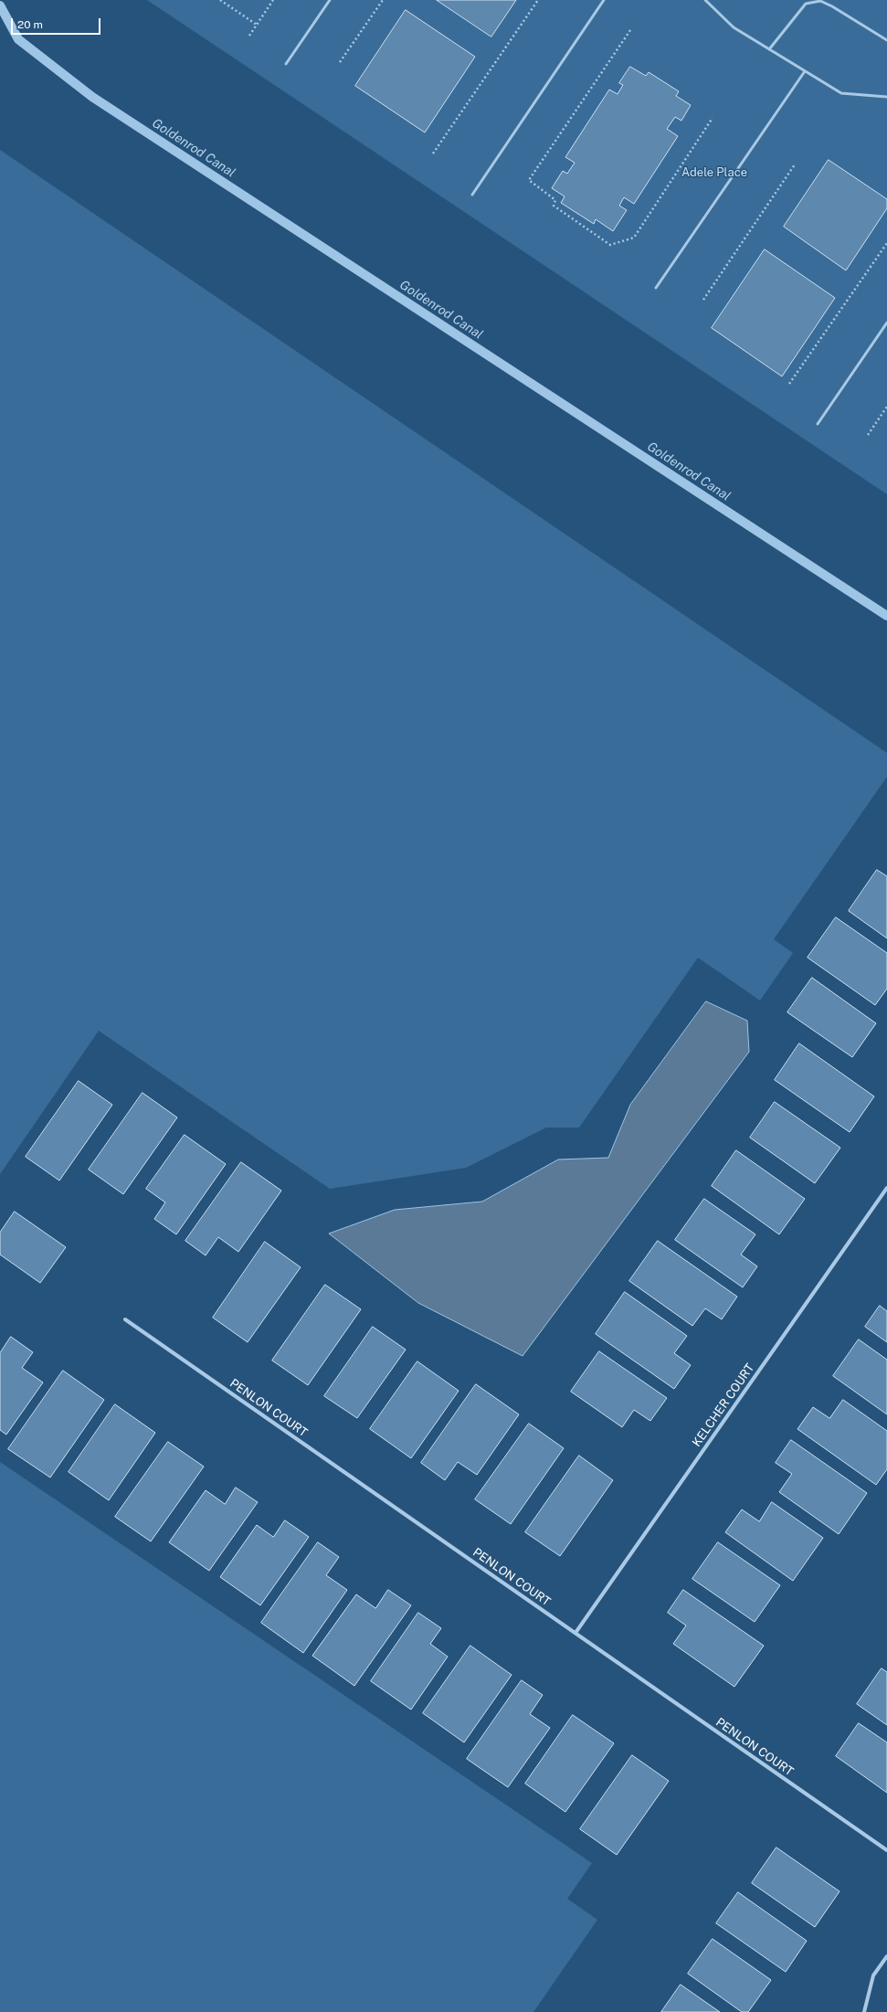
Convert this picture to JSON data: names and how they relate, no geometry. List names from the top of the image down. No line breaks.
{"streets":{"street":["KELCHER COURT","PENLON COURT"]},"crossings":[["KELCHER COURT","PENLON COURT"]],"water":["Goldenrod Canal"],"parks":["Adele Place"],"scale_bar":"20 m"}
